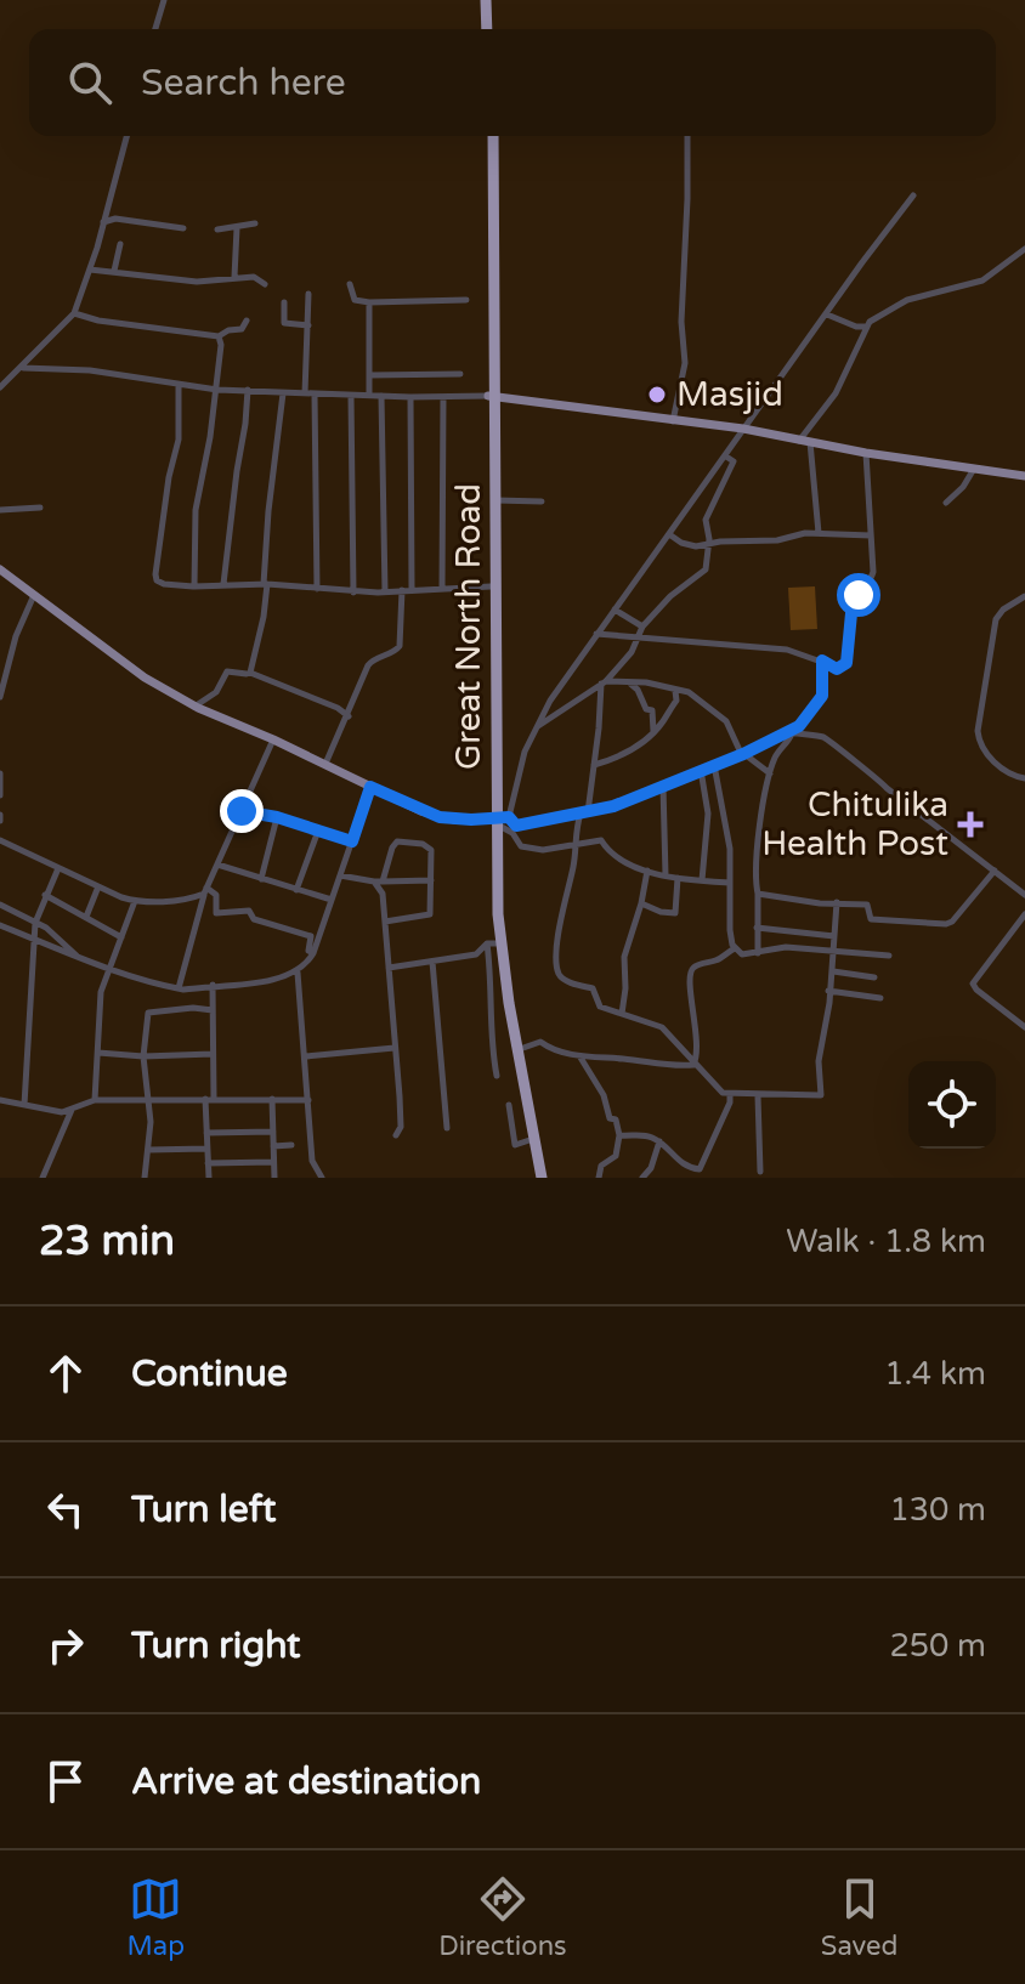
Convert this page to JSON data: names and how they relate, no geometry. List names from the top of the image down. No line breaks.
{"streets":{"highway":["Great North Road"]},"places":{"other":["Masjid"],"health":["Chitulika Health Post"]},"page":{"search":"Search here","heading":["23 min","Walk · 1.8 km"],"list":[["Continue","1.4 km"],["Turn left","130 m"],["Turn right","250 m"],"Arrive at destination"],"nav":["Map","Directions","Saved"]}}
